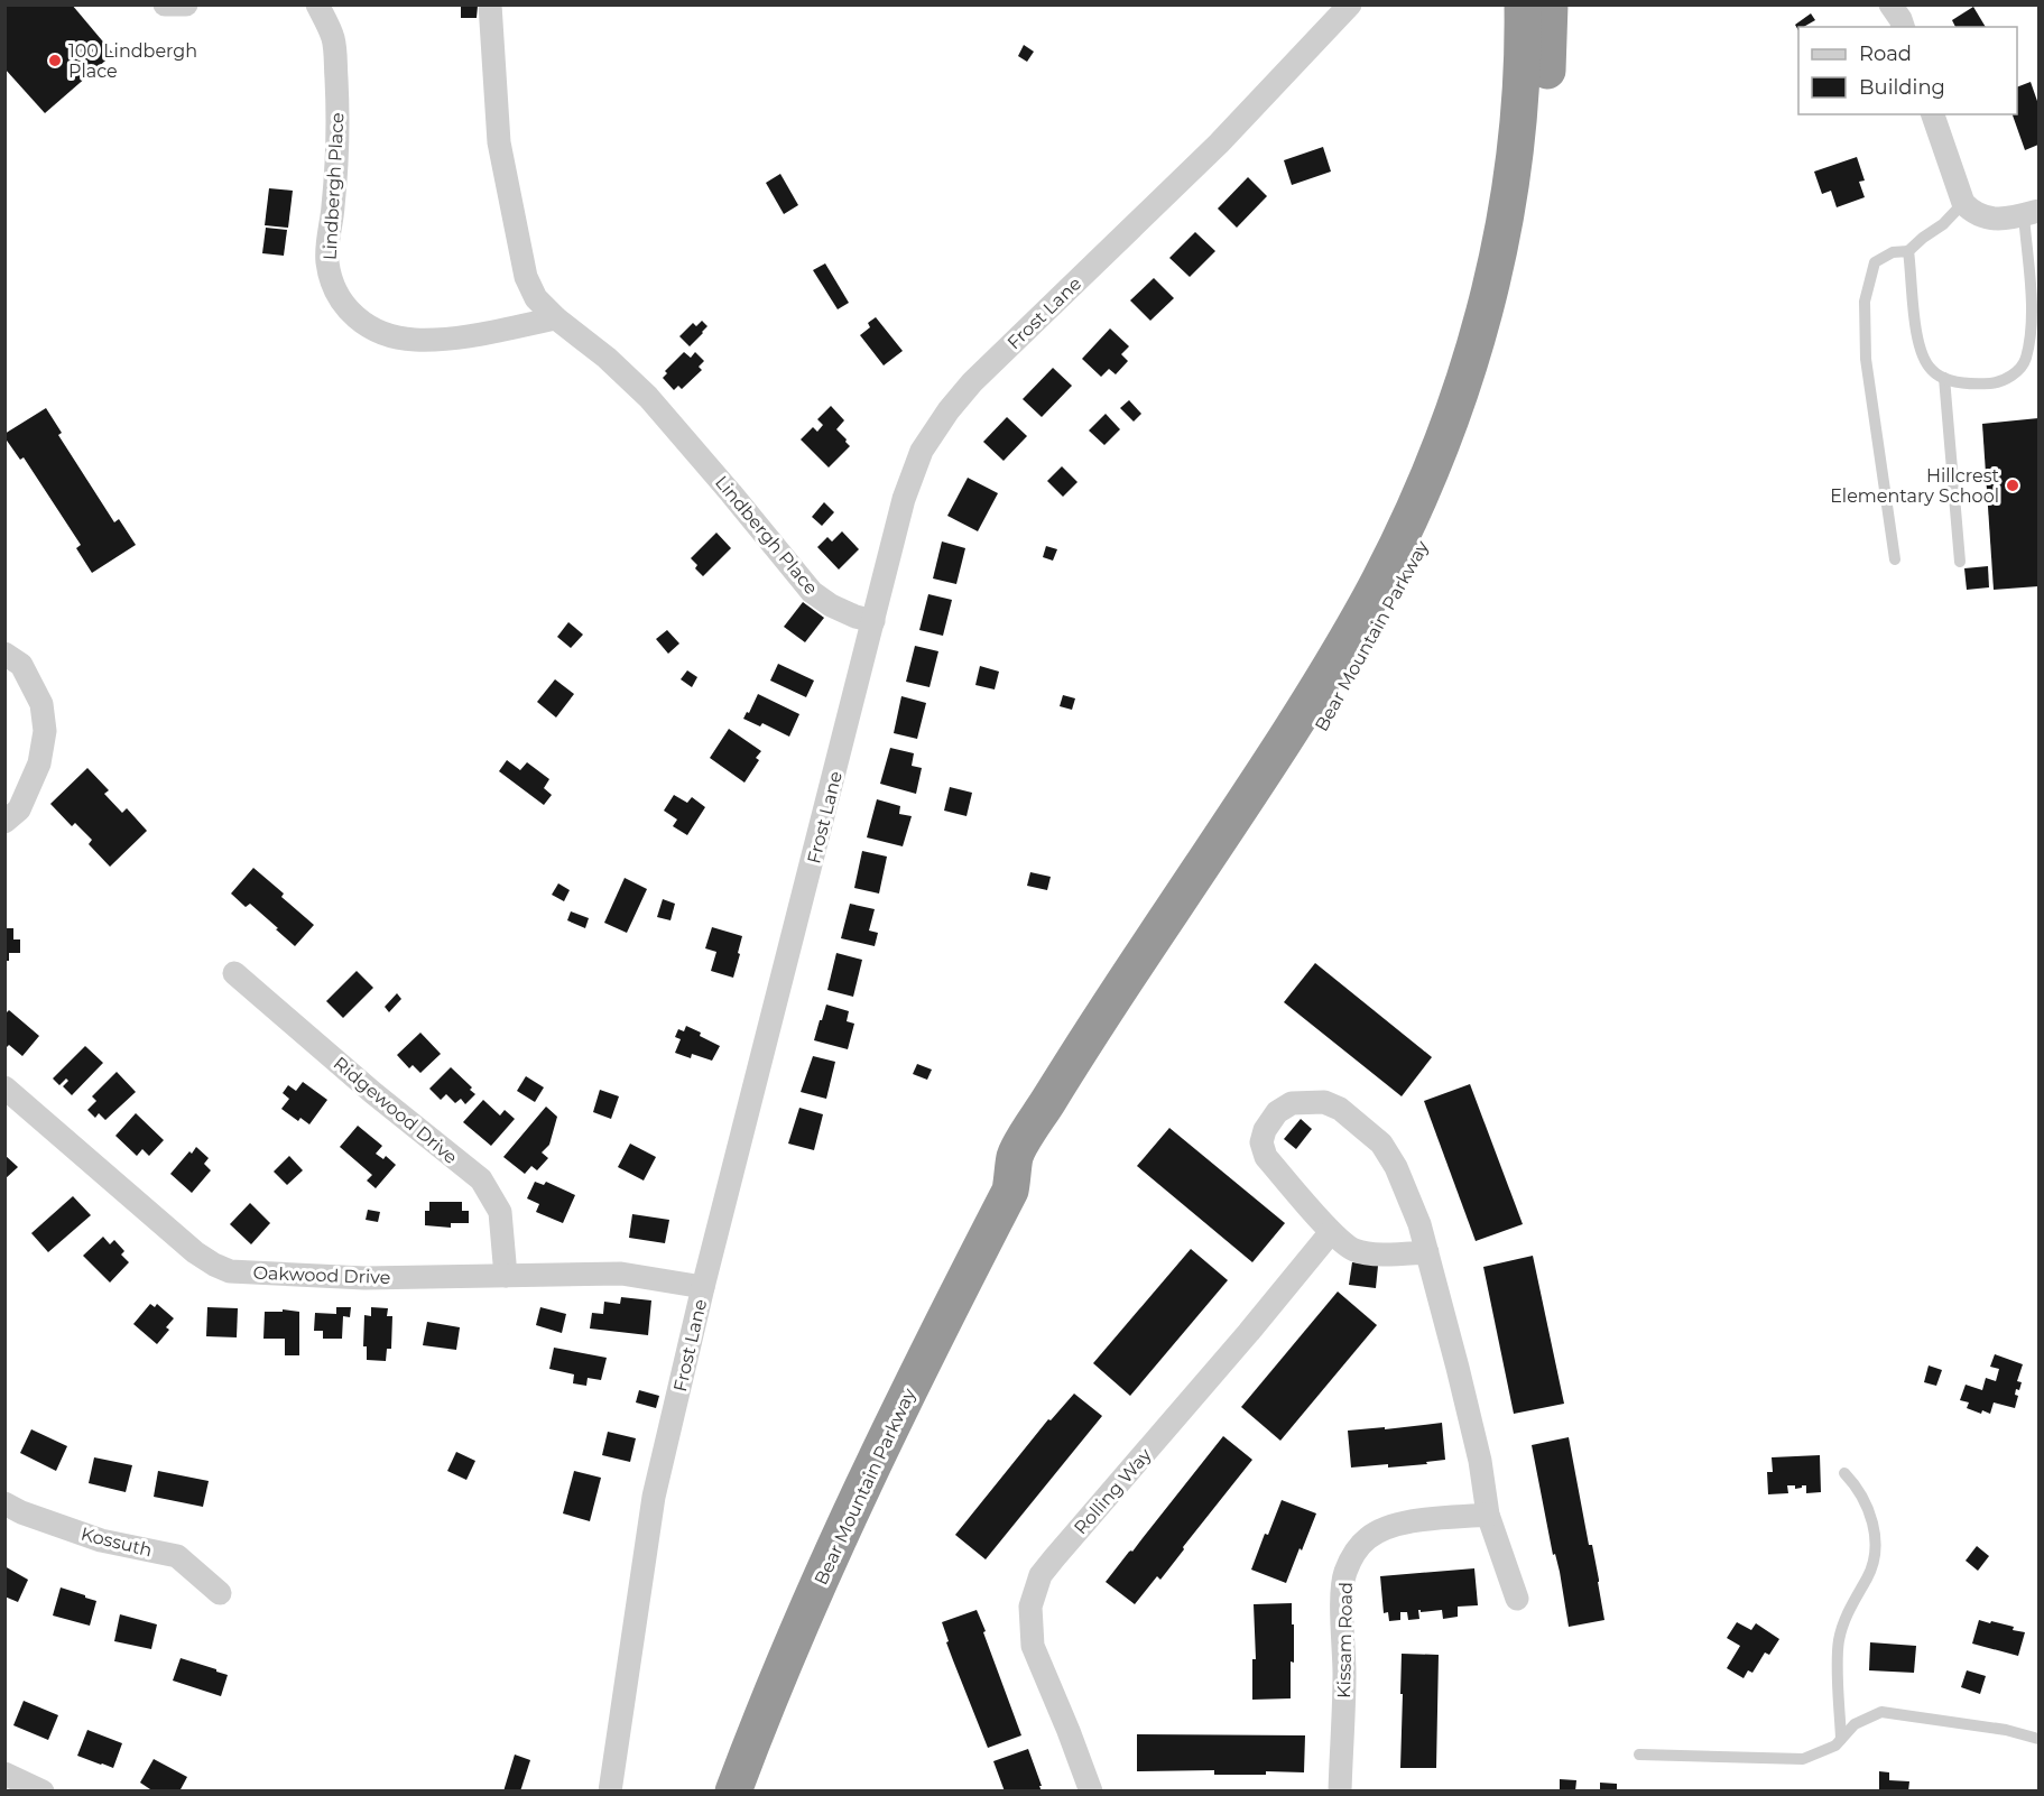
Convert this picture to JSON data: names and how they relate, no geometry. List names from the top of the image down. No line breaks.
{"streets":{"highway":["Bear Mountain Parkway"],"street":["Lindbergh Place","Frost Lane","Ridgewood Drive","Oakwood Drive","Rolling Way","Kossuth","Kissam Road"]},"crossings":[["Lindbergh Place","Frost Lane"],["Frost Lane","Oakwood Drive"],["Ridgewood Drive","Oakwood Drive"]],"places":["100 Lindbergh Place","Hillcrest Elementary School"],"legend":["Road","Building"]}
